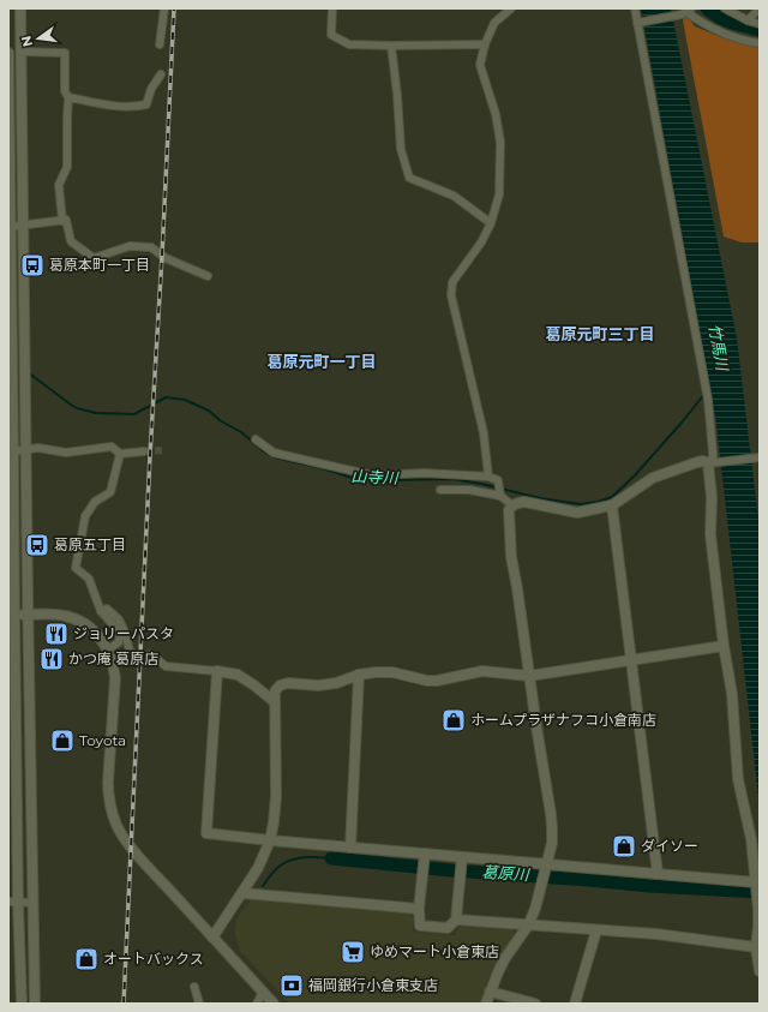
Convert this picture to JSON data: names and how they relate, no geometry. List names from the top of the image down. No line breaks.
{"districts":["葛原元町三丁目","葛原元町一丁目"],"water":["竹馬川","山寺川","葛原川"],"places":{"bus stop":["葛原本町一丁目","葛原五丁目"],"restaurant":["ジョリーパスタ","かつ庵 葛原店"],"shop":["ホームプラザナフコ小倉南店","Toyota","ダイソー","オートバックス"],"supermarket":["ゆめマート小倉東店"],"bank":["福岡銀行小倉東支店"]},"north":"left"}
